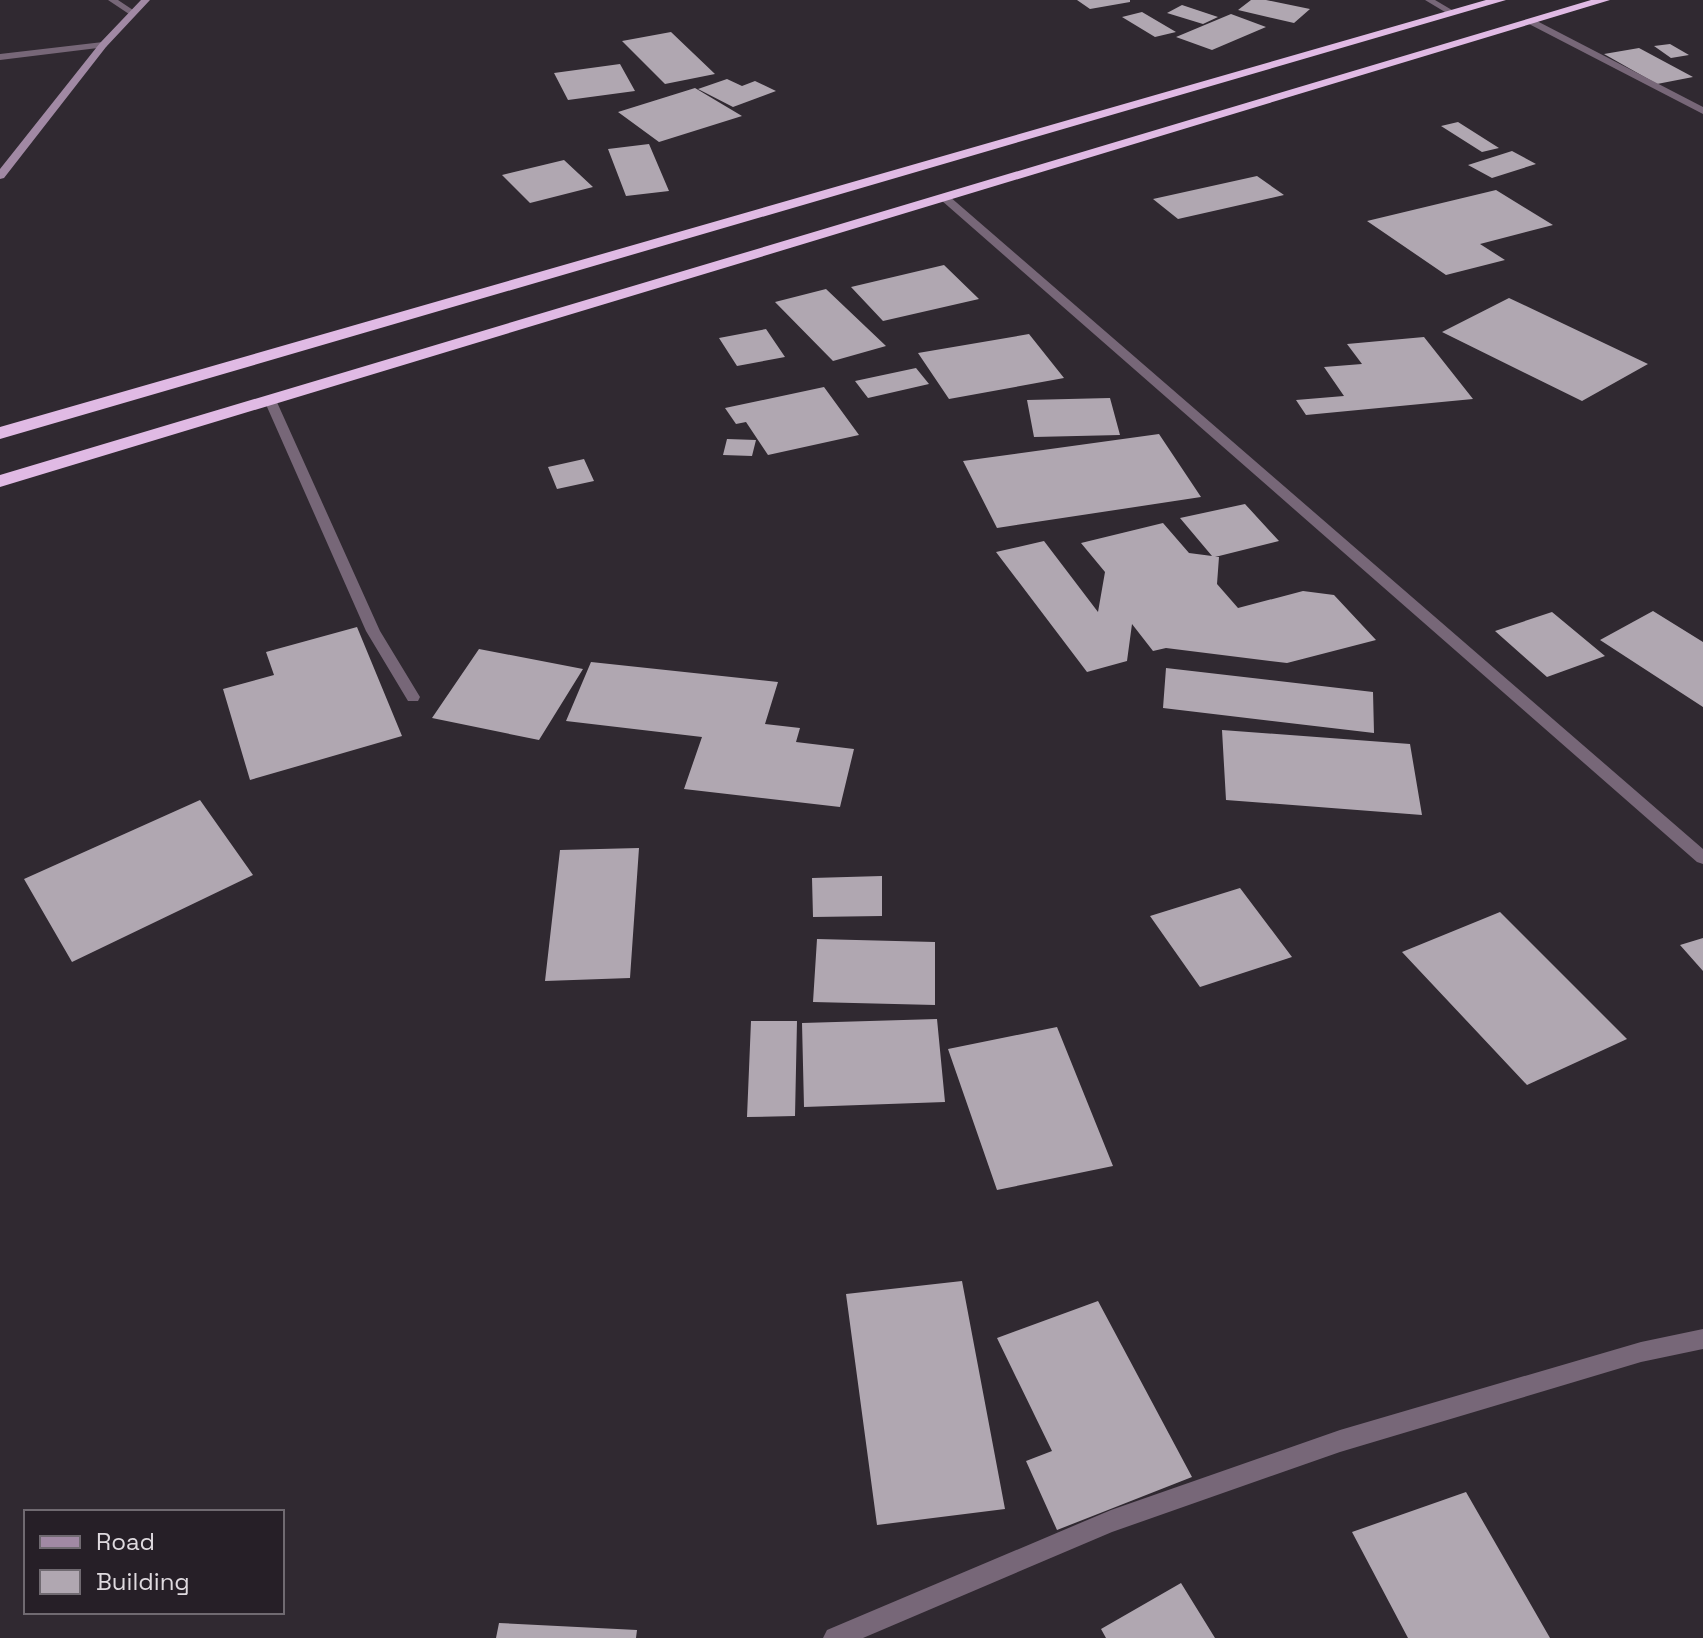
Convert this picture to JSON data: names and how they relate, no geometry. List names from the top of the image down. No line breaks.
{"legend":["Road","Building"]}
